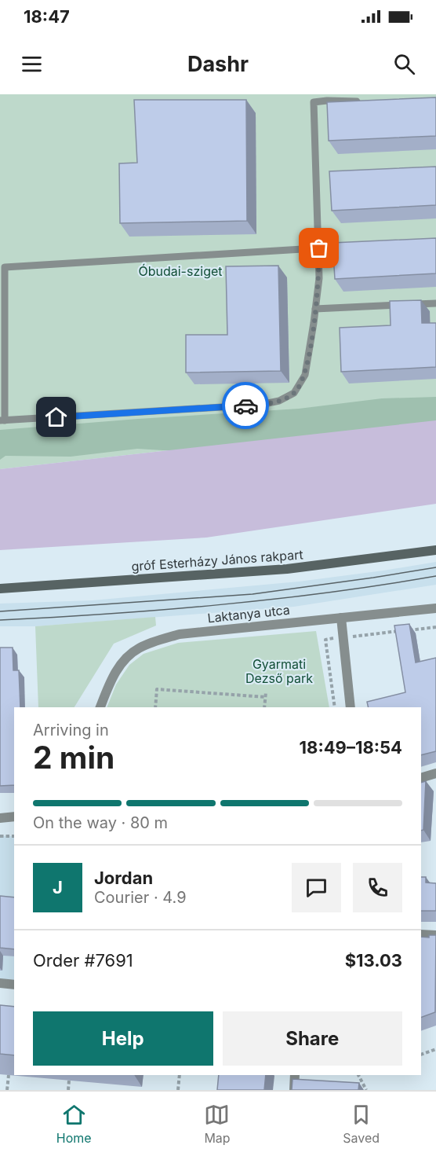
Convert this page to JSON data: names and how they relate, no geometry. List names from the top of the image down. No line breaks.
{"streets":{"main road":["gróf Esterházy János rakpart"],"street":["Laktanya utca"]},"parks":["Óbudai-sziget","Gyarmati Dezső park"],"page":{"status":"18:47","header":"Dashr","heading":["2 min","Arriving in","18:49–18:54"],"panel":["Jordan","Courier · 4.9","Order #7691","$13.03"],"bar":"On the way · 80 m","round":"J","buttons":["Help","Share"],"tabs":["Home","Map","Saved"]}}
